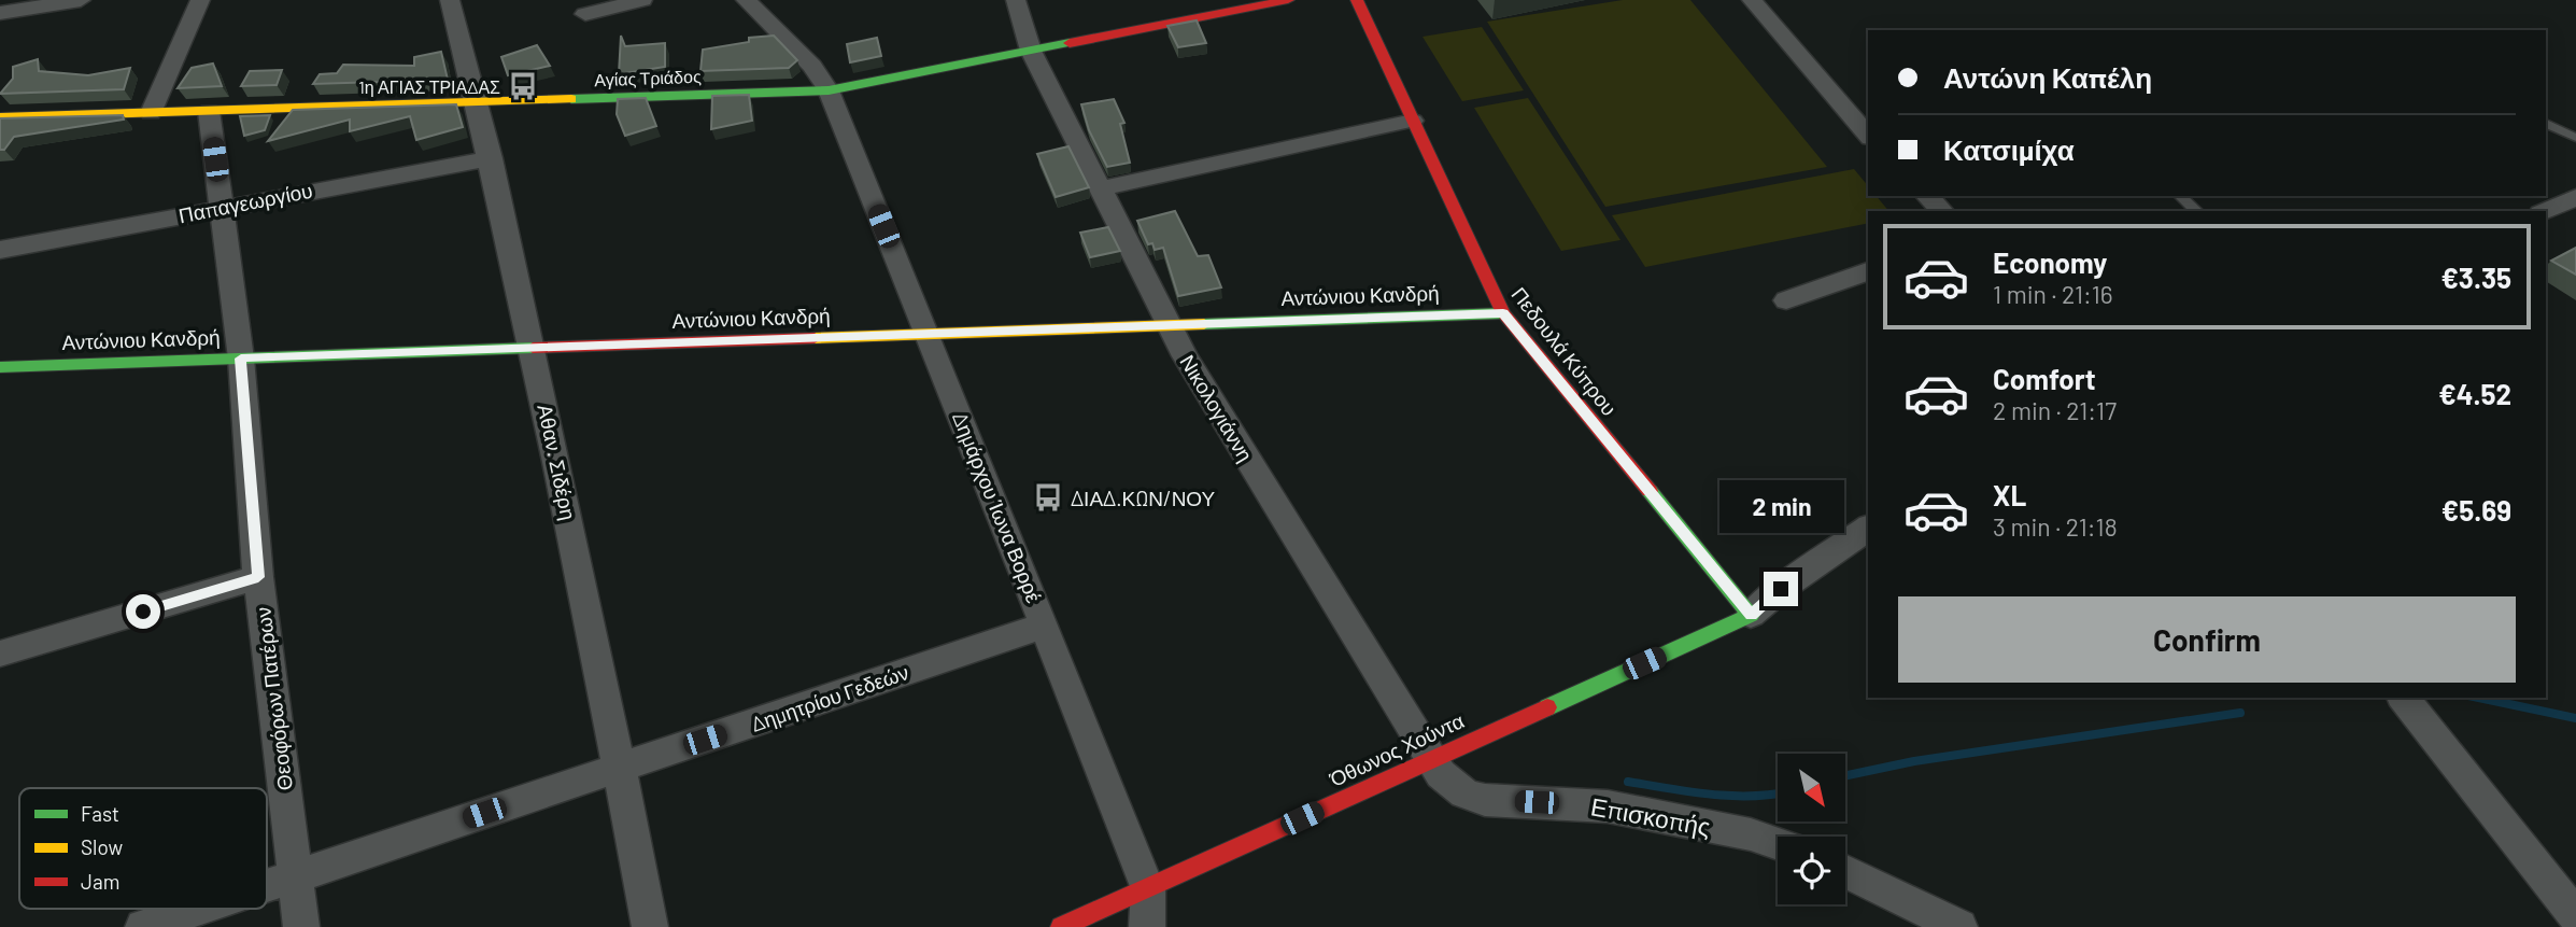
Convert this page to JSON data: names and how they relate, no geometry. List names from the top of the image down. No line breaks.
{"streets":{"street":["Αγίας Τριάδος","Παπαγεωργίου","Αντώνιου Κανδρή","Πεδουλά Κύπρου","Νικολογιάννη","Αθαν. Σιδέρη","Δημάρχου Ίωνα Βορρέ","Δημητρίου Γεδεών","Θεοφόρων Πατέρων","Όθωνος Χούντα","Επισκοπής"]},"crossings":[["Αγίας Τριάδος","Νικολογιάννη"],["Αγίας Τριάδος","Αθαν. Σιδέρη"],["Αγίας Τριάδος","Δημάρχου Ίωνα Βορρέ"],["Αγίας Τριάδος","Θεοφόρων Πατέρων"],["Παπαγεωργίου","Αθαν. Σιδέρη"],["Παπαγεωργίου","Θεοφόρων Πατέρων"],["Αντώνιου Κανδρή","Πεδουλά Κύπρου"],["Αντώνιου Κανδρή","Νικολογιάννη"],["Αντώνιου Κανδρή","Αθαν. Σιδέρη"],["Αντώνιου Κανδρή","Δημάρχου Ίωνα Βορρέ"],["Αντώνιου Κανδρή","Θεοφόρων Πατέρων"],["Πεδουλά Κύπρου","Όθωνος Χούντα"],["Νικολογιάννη","Όθωνος Χούντα"],["Νικολογιάννη","Επισκοπής"],["Αθαν. Σιδέρη","Δημητρίου Γεδεών"],["Δημάρχου Ίωνα Βορρέ","Δημητρίου Γεδεών"],["Δημάρχου Ίωνα Βορρέ","Όθωνος Χούντα"],["Δημητρίου Γεδεών","Θεοφόρων Πατέρων"],["Όθωνος Χούντα","Επισκοπής"]],"places":{"bus stop":["1η ΑΓΙΑΣ ΤΡΙΑΔΑΣ","ΔΙΑΔ.ΚΩΝ/ΝΟΥ"]},"legend":["Fast","Slow","Jam"],"north":"bottom right","page":{"banner":["Αντώνη Καπέλη","Κατσιμίχα"],"list":[{"name":"Economy","note":"1 min · 21:16","value":"€3.35"},{"name":"Comfort","note":"2 min · 21:17","value":"€4.52"},{"name":"XL","note":"3 min · 21:18","value":"€5.69"}],"bubble":"2 min","buttons":"Confirm"}}
